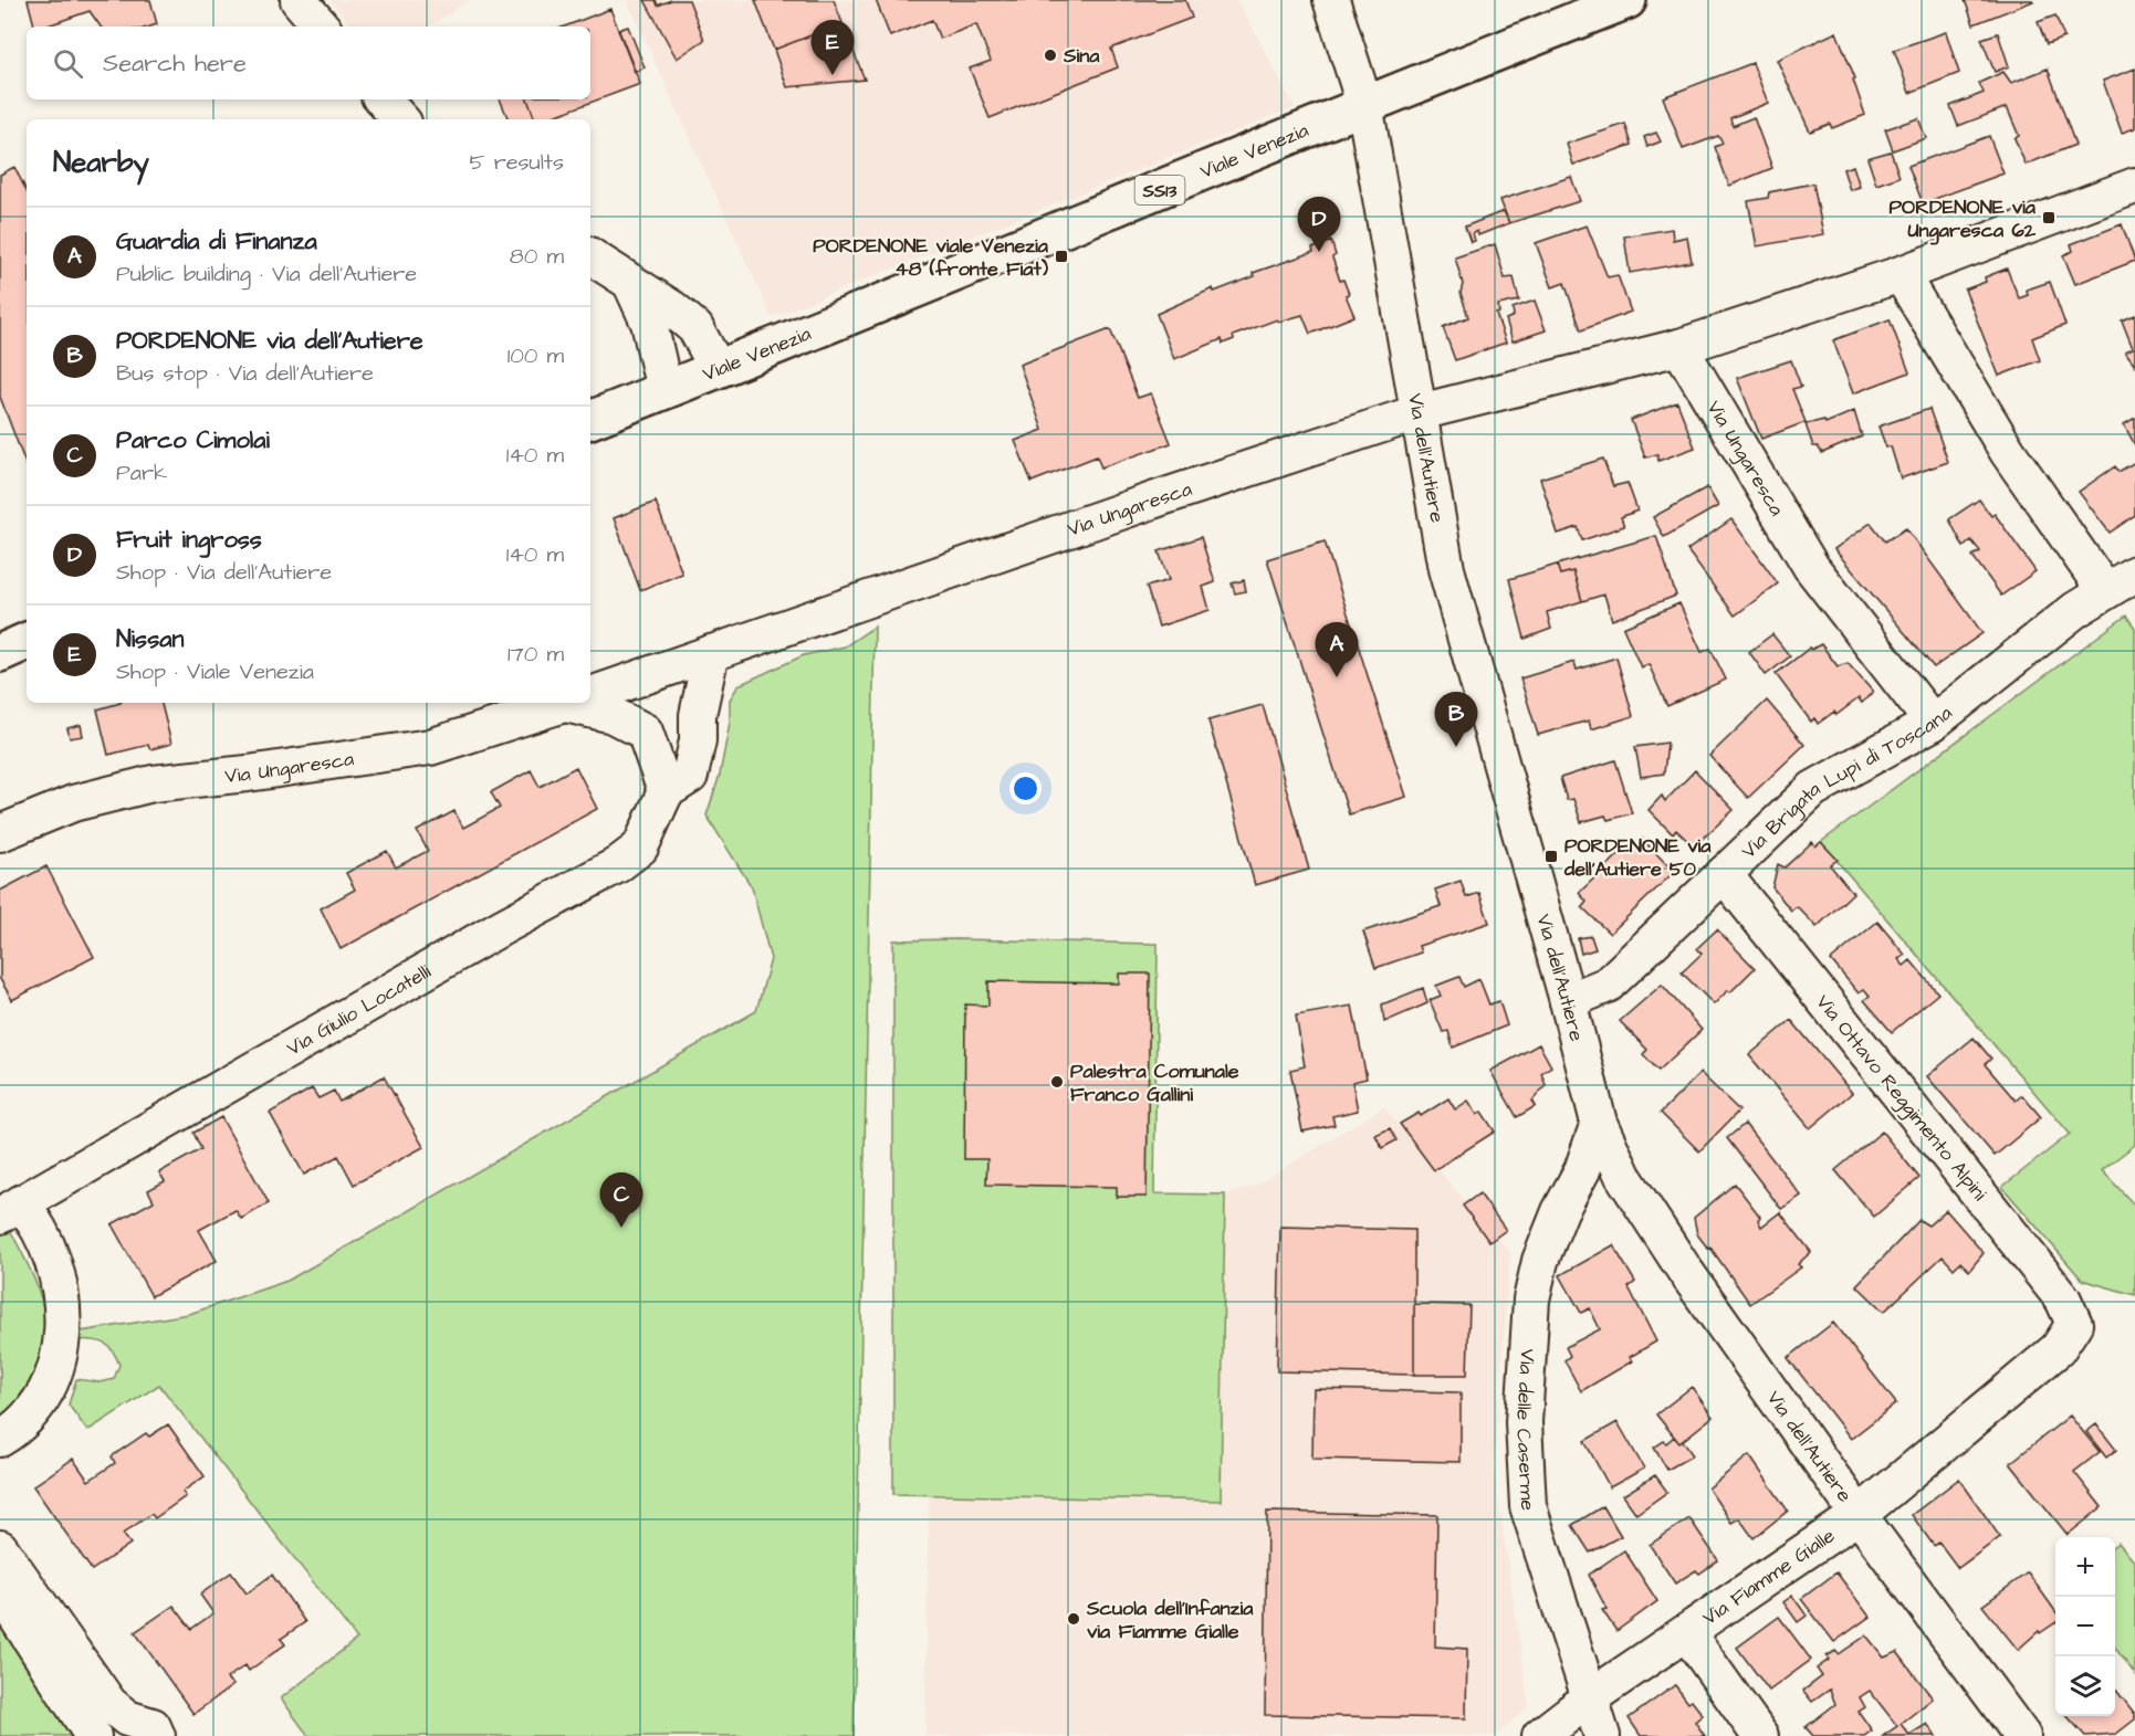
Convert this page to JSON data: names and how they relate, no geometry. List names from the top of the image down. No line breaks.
{"streets":{"main road":["Viale Venezia","SS13"],"street":["Via dell'Autiere","Via Ungaresca","Via Brigata Lupi di Toscana","Via Giulio Locatelli","Via Ottavo Reggimento Alpini","Via delle Caserme","Via Fiamme Gialle"]},"crossings":[["Viale Venezia","Via dell'Autiere"],["Via dell'Autiere","Via Ungaresca"],["Via dell'Autiere","Via Brigata Lupi di Toscana"],["Via dell'Autiere","Via delle Caserme"],["Via dell'Autiere","Via Fiamme Gialle"],["Via Ungaresca","Via Brigata Lupi di Toscana"],["Via Brigata Lupi di Toscana","Via Ottavo Reggimento Alpini"],["Via Ottavo Reggimento Alpini","Via Fiamme Gialle"],["Via delle Caserme","Via Fiamme Gialle"]],"places":{"other":["Sina","Palestra Comunale Franco Gallini","Scuola dell'Infanzia via Fiamme Gialle"],"transit":["PORDENONE via Ungaresca 62","PORDENONE viale Venezia 48 (fronte Fiat)","PORDENONE via dell'Autiere 50"]},"page":{"pins":["E","D","A","B","C"],"search":"Search here","heading":["Nearby","5 results"],"list":[{"mark":"A","name":"Guardia di Finanza","note":"Public building · Via dell'Autiere","value":"80 m"},{"mark":"B","name":"PORDENONE via dell'Autiere","note":"Bus stop · Via dell'Autiere","value":"100 m"},{"mark":"C","name":"Parco Cimolai","note":"Park","value":"140 m"},{"mark":"D","name":"Fruit ingross","note":"Shop · Via dell'Autiere","value":"140 m"},{"mark":"E","name":"Nissan","note":"Shop · Viale Venezia","value":"170 m"}],"map_buttons":["+","−"]}}
